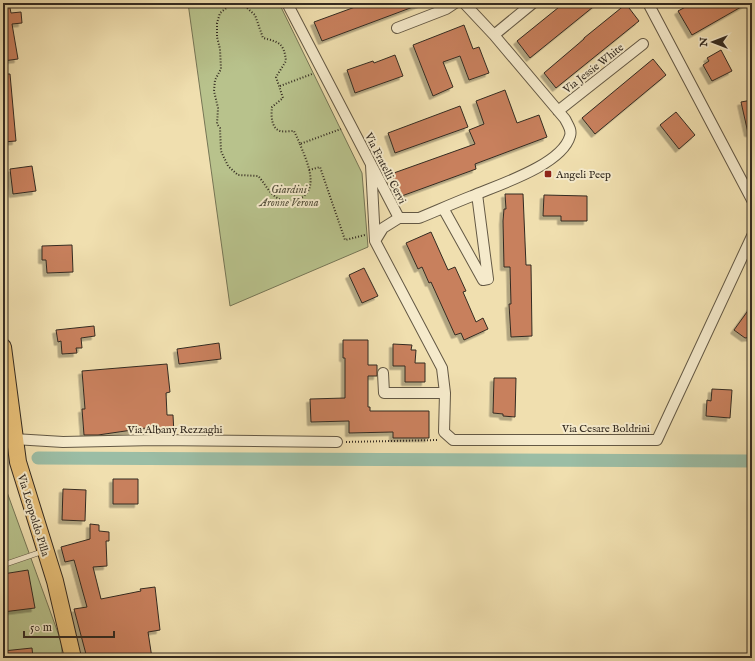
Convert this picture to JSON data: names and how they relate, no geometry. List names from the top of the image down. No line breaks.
{"streets":{"main road":["Via Leopoldo Pilla"],"street":["Via Jessie White","Via Fratelli Cervi","Via Cesare Boldrini","Via Albany Rezzaghi"]},"crossings":[["Via Jessie White","Via Fratelli Cervi"],["Via Albany Rezzaghi","Via Leopoldo Pilla"]],"parks":["Giardini Aronne Verona"],"places":{"transit":["Angeli Peep"]},"scale_bar":"50 m","north":"left"}
